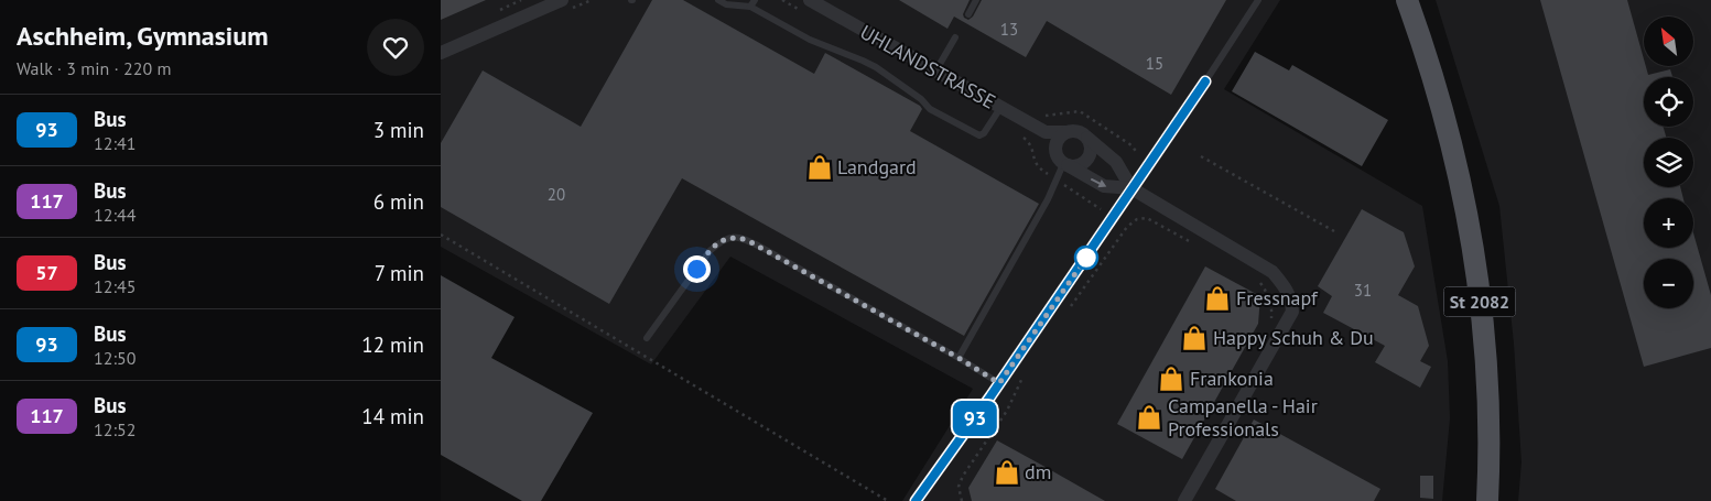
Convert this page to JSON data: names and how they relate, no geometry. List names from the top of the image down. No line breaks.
{"streets":{"main road":["St 2082"],"street":["UHLANDSTRASSE"]},"places":{"shop":["Landgard","Fressnapf","Happy Schuh & Du","Frankonia","Campanella - Hair Professionals","dm"]},"lines":["bus line 93"],"house_numbers":["13","15","20","31"],"north":"top left","page":{"heading":["Aschheim, Gymnasium","Walk · 3 min · 220 m"],"on_map":"93","map_buttons":["+","−"],"list":[{"mark":"93","name":"Bus","note":"12:41","value":"3 min"},{"mark":"117","name":"Bus","note":"12:44","value":"6 min"},{"mark":"57","name":"Bus","note":"12:45","value":"7 min"},{"mark":"93","name":"Bus","note":"12:50","value":"12 min"},{"mark":"117","name":"Bus","note":"12:52","value":"14 min"}]}}
